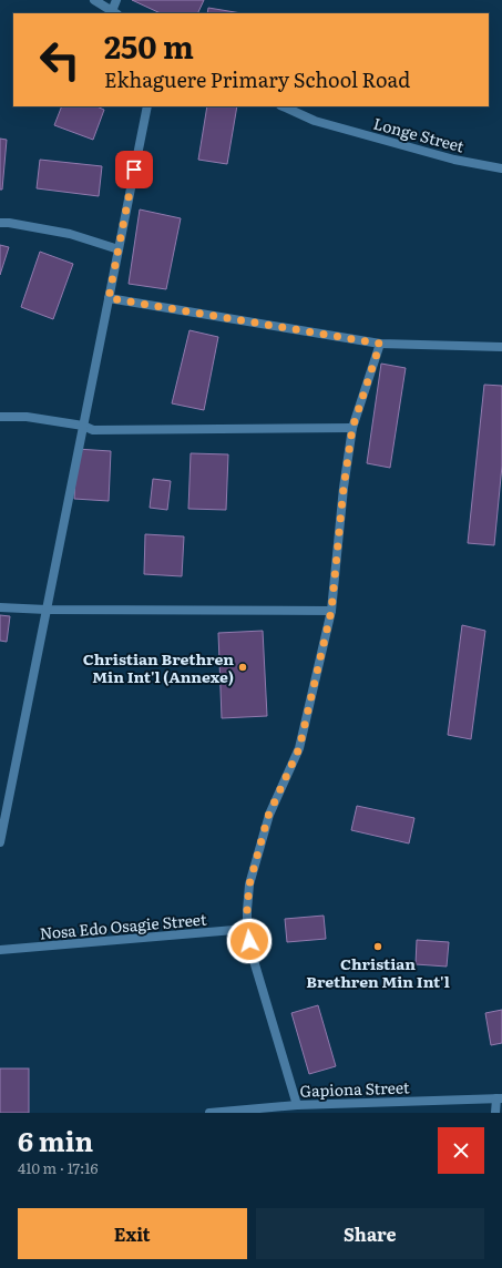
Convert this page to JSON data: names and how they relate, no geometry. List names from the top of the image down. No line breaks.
{"streets":{"street":["Longe Street","Nosa Edo Osagie Street","Gapiona Street"]},"places":["Christian Brethren Min Int'l (Annexe)","Christian Brethren Min Int'l"],"page":{"turn":["250 m","Ekhaguere Primary School Road"],"heading":["6 min","410 m · 17:16"],"buttons":["Exit","Share"]}}
